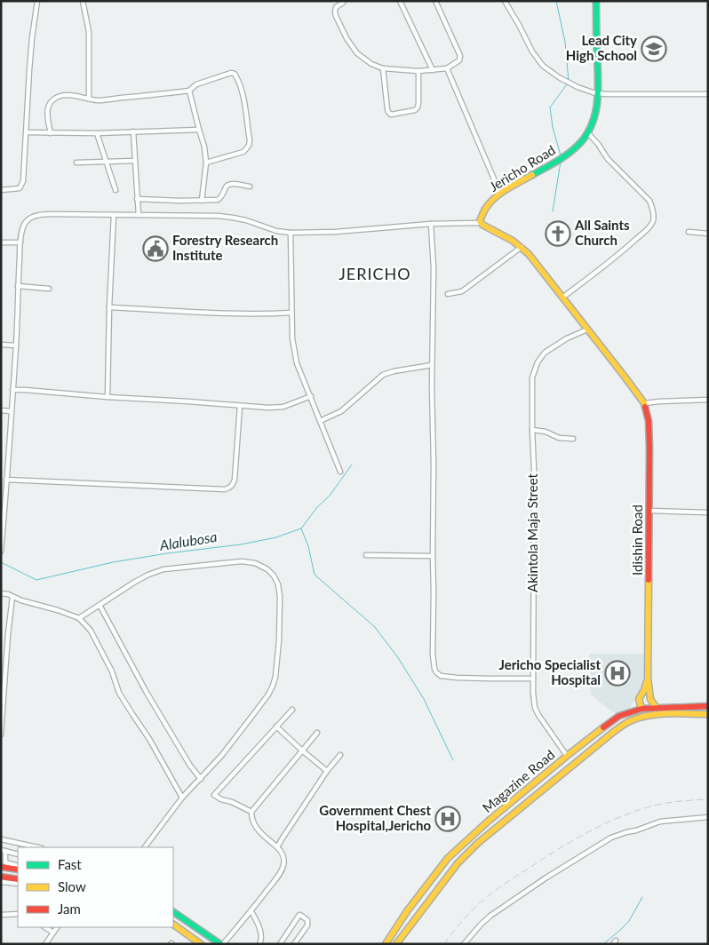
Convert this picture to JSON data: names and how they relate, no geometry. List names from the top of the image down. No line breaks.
{"streets":{"main road":["Jericho Road","Idishin Road","Magazine Road"],"street":["Akintola Maja Street"]},"crossings":[["Akintola Maja Street","Magazine Road"]],"districts":["JERICHO"],"water":["Alalubosa"],"places":{"school or university":["Lead City High School"],"church":["All Saints Church"],"public building":["Forestry Research Institute"],"hospital":["Jericho Specialist Hospital","Government Chest Hospital,Jericho"]},"legend":["Fast","Slow","Jam"]}
